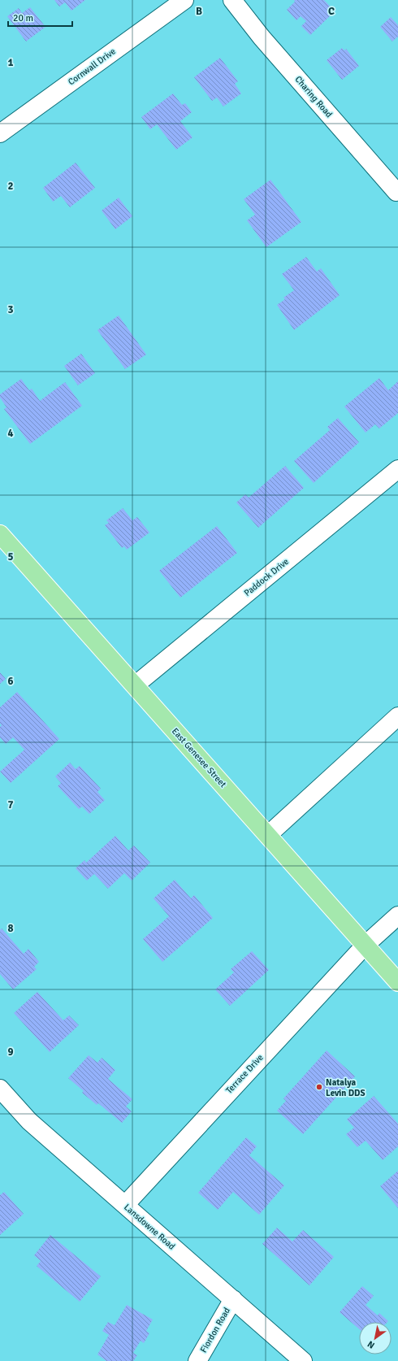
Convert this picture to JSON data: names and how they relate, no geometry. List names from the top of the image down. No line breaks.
{"streets":{"main road":["East Genesee Street"],"street":["Cornwall Drive","Charing Road","Paddock Drive","Terrace Drive","Lansdowne Road","Fiordon Road"]},"crossings":[["Paddock Drive","East Genesee Street"],["East Genesee Street","Terrace Drive"],["Terrace Drive","Lansdowne Road"],["Lansdowne Road","Fiordon Road"]],"places":["Natalya Levin DDS"],"scale_bar":"20 m","north":"bottom left","grid":{"columns":["B","C"],"rows":["1","2","3","4","5","6","7","8","9"]}}
